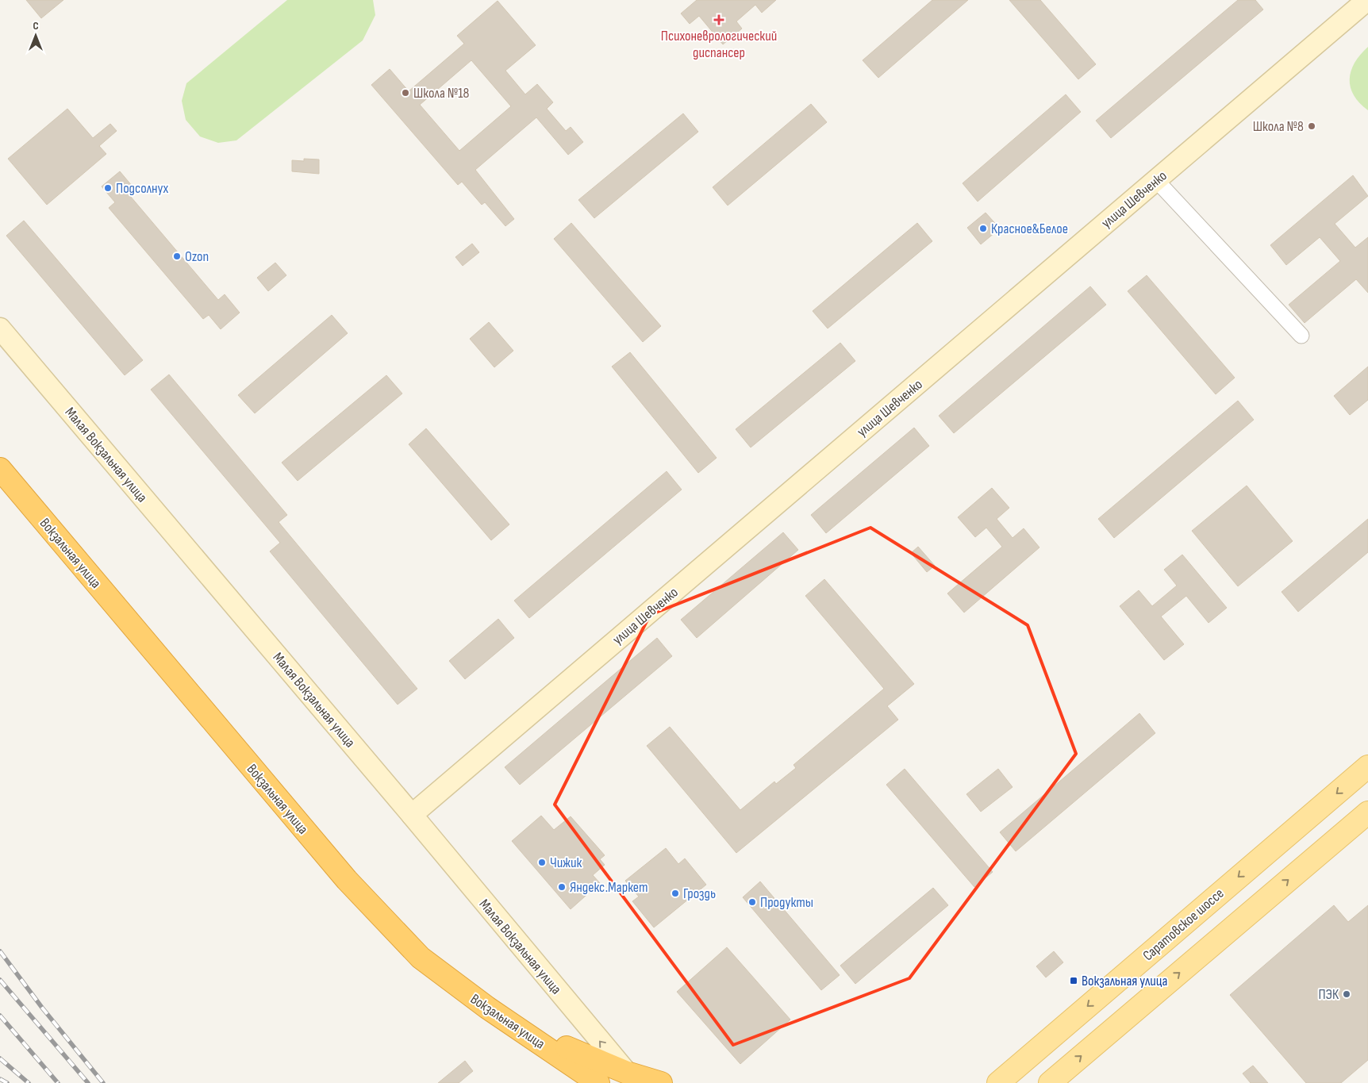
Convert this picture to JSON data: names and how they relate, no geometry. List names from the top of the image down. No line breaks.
{"streets":{"highway":["Вокзальная улица"],"main road":["Саратовское шоссе"],"street":["улица Шевченко","Малая Вокзальная улица"]},"crossings":[["улица Шевченко","Малая Вокзальная улица"]],"places":{"health":["Психоневрологический диспансер"],"other":["Школа №18","Школа №8","Подсолнух","Красное&Белое","Ozon","Чижик","Яндекс.Маркет","Гроздь","Продукты","ПЭК"],"transit":["Вокзальная улица"]},"north":"top"}
